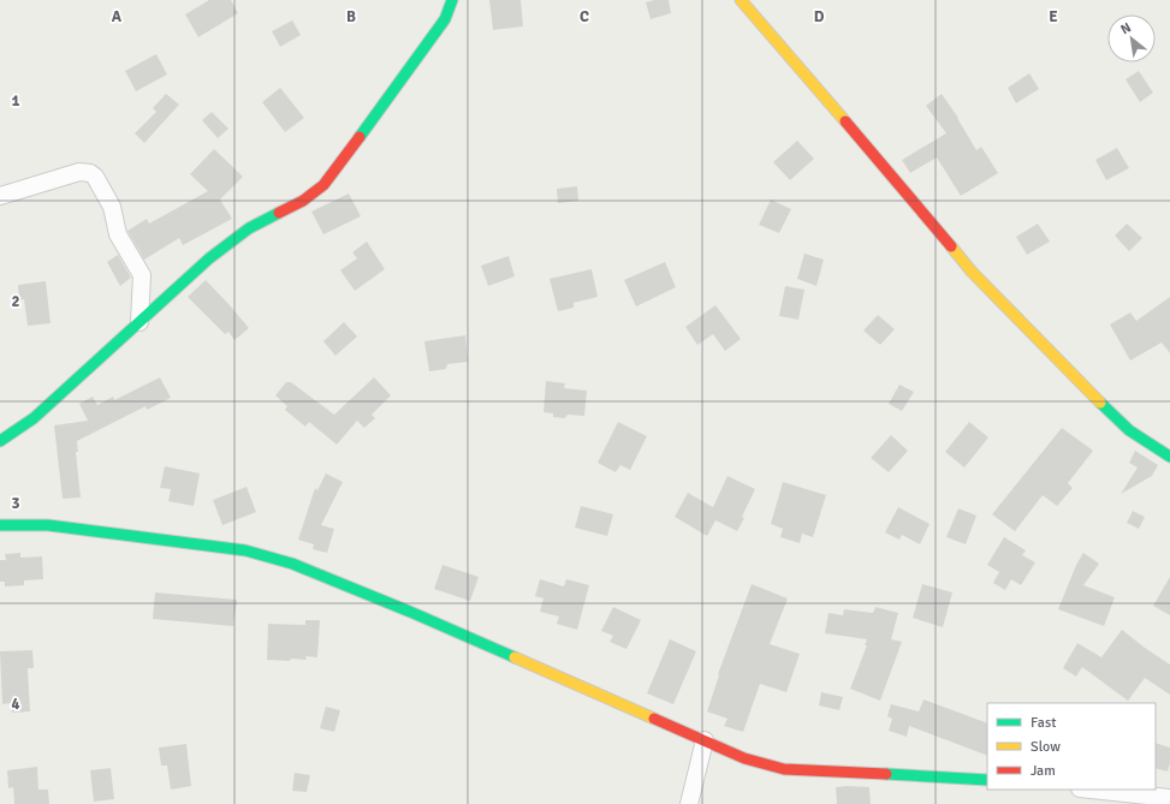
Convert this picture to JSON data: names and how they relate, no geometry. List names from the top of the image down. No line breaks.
{"legend":["Fast","Slow","Jam"],"north":"top left","grid":{"columns":["A","B","C","D","E"],"rows":["1","2","3","4"]}}
